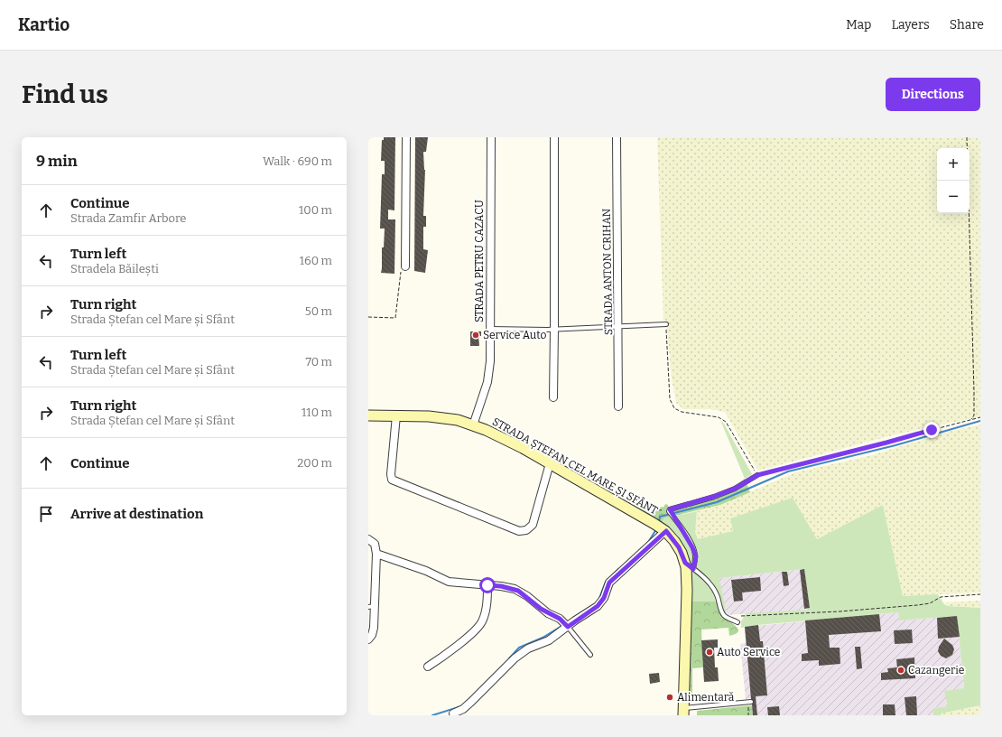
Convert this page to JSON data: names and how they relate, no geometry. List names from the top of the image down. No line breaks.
{"streets":{"main road":["STRADA ȘTEFAN CEL MARE ȘI SFÂNT"],"street":["STRADA PETRU CAZACU","STRADA ANTON CRIHAN"]},"crossings":[["STRADA PETRU CAZACU","STRADA ȘTEFAN CEL MARE ȘI SFÂNT"]],"places":["Service Auto","Auto Service","Cazangerie","Alimentară"],"page":{"header":"Kartio","nav":["Map","Layers","Share"],"buttons":"Directions","title":"Find us","heading":["9 min","Walk · 690 m"],"map_buttons":["+","−"],"list":[["Continue","Strada Zamfir Arbore","100 m"],["Turn left","Stradela Băilești","160 m"],["Turn right","Strada Ștefan cel Mare și Sfânt","50 m"],["Turn left","Strada Ștefan cel Mare și Sfânt","70 m"],["Turn right","Strada Ștefan cel Mare și Sfânt","110 m"],["Continue","200 m"],"Arrive at destination"]}}
